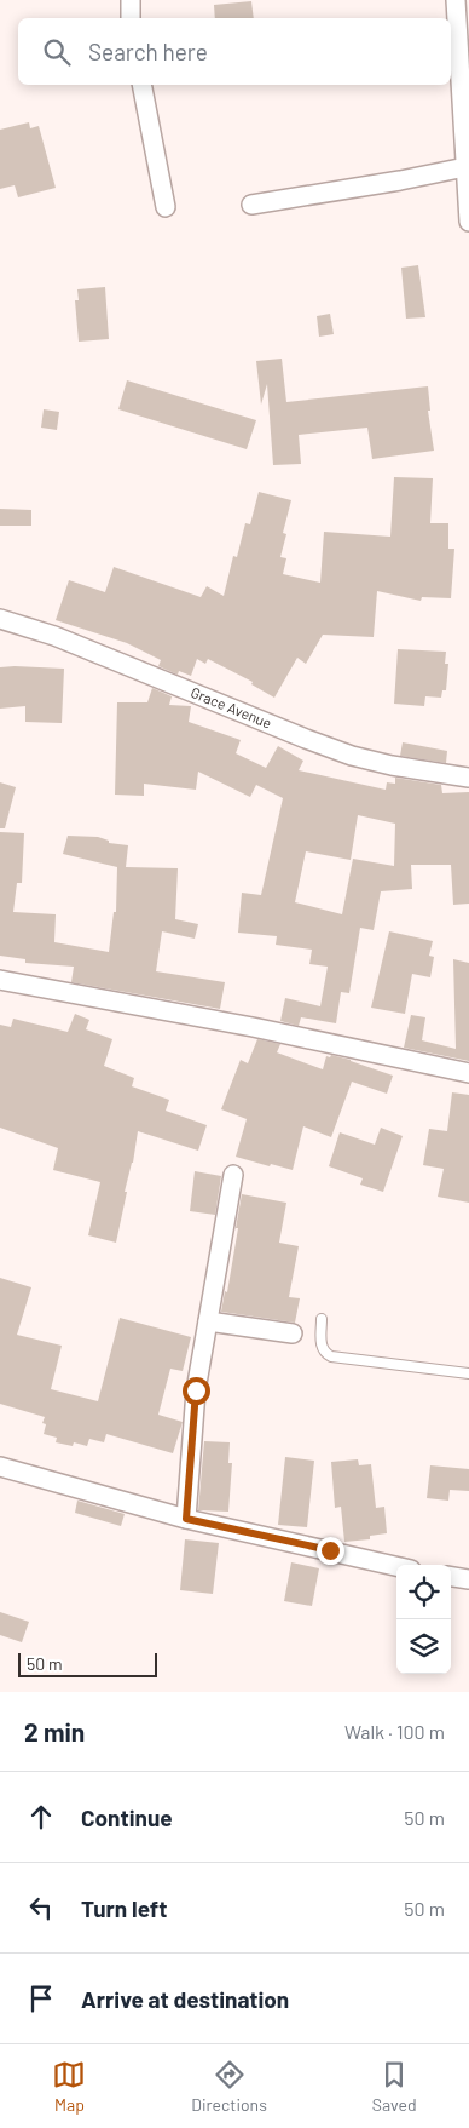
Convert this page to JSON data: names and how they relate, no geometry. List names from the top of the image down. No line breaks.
{"streets":{"street":["Grace Avenue"]},"scale_bar":"50 m","page":{"search":"Search here","scale":"50 m","heading":["2 min","Walk · 100 m"],"list":[["Continue","50 m"],["Turn left","50 m"],"Arrive at destination"],"nav":["Map","Directions","Saved"]}}
